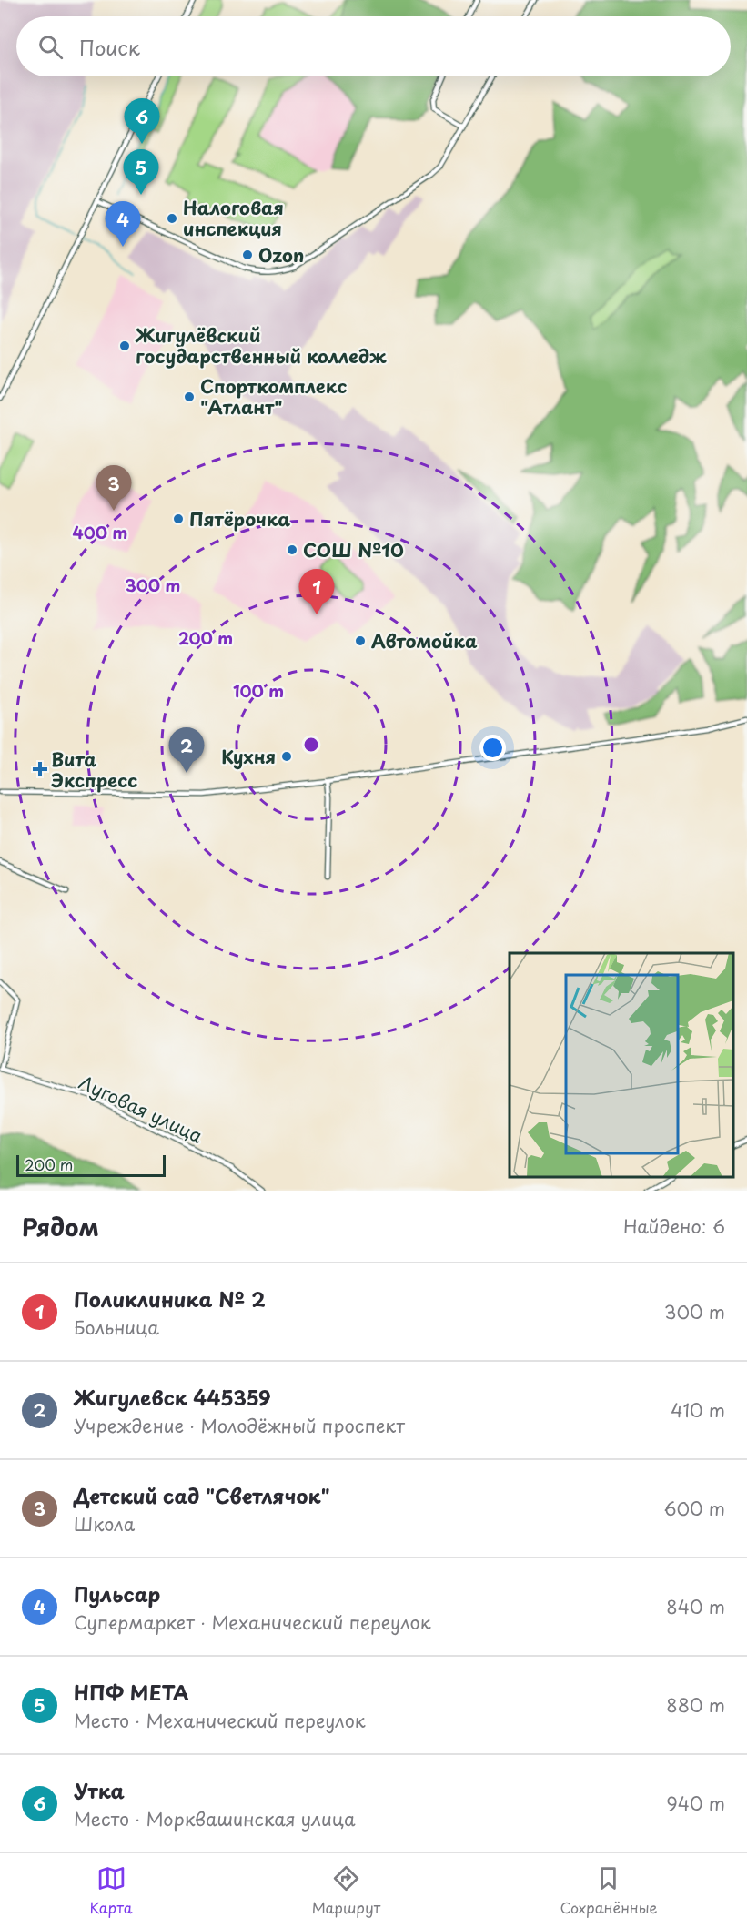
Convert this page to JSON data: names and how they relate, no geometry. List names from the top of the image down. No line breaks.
{"streets":{"street":["Луговая улица"]},"places":{"other":["Налоговая инспекция","Ozon","Жигулёвский государственный колледж","Спорткомплекс \"Атлант\"","Пятёрочка","СОШ №10","Автомойка","Кухня"],"health":["Вита Экспресс"]},"scale_bar":"200 m","page":{"search":"Поиск","pins":["6","5","4","3","1","2"],"scale":"200 m","heading":["Рядом","Найдено: 6"],"list":[{"mark":"1","name":"Поликлиника № 2","note":"Больница","value":"300 m"},{"mark":"2","name":"Жигулевск 445359","note":"Учреждение · Молодёжный проспект","value":"410 m"},{"mark":"3","name":"Детский сад \"Светлячок\"","note":"Школа","value":"600 m"},{"mark":"4","name":"Пульсар","note":"Супермаркет · Механический переулок","value":"840 m"},{"mark":"5","name":"НПФ МЕТА","note":"Место · Механический переулок","value":"880 m"},{"mark":"6","name":"Утка","note":"Место · Морквашинская улица","value":"940 m"}],"nav":["Карта","Маршрут","Сохранённые"]},"rings":["400 m","300 m","200 m","100 m"]}
